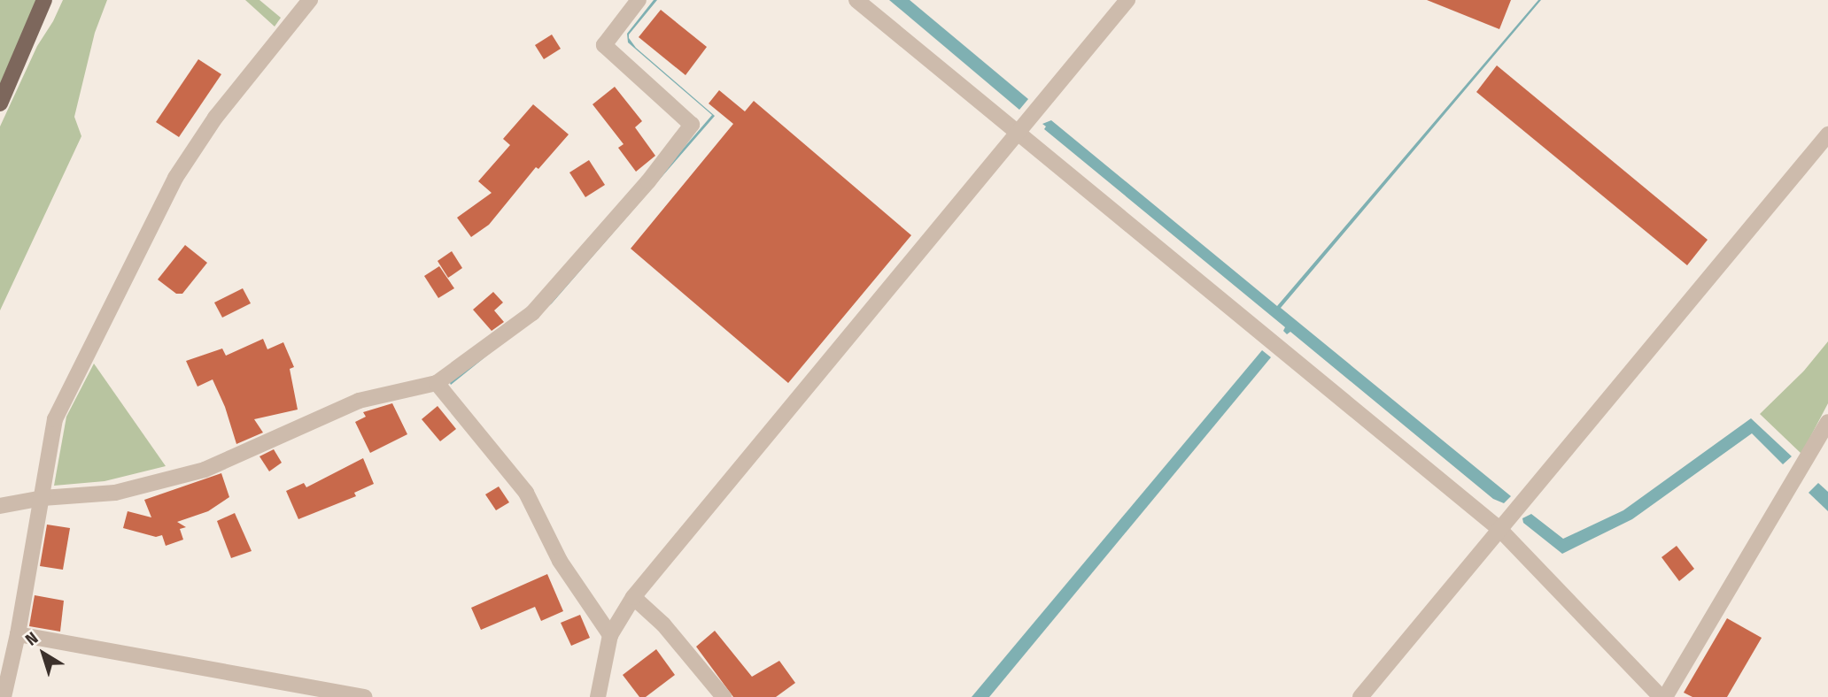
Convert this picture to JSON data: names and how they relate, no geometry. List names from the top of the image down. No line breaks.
{"north":"top left"}
